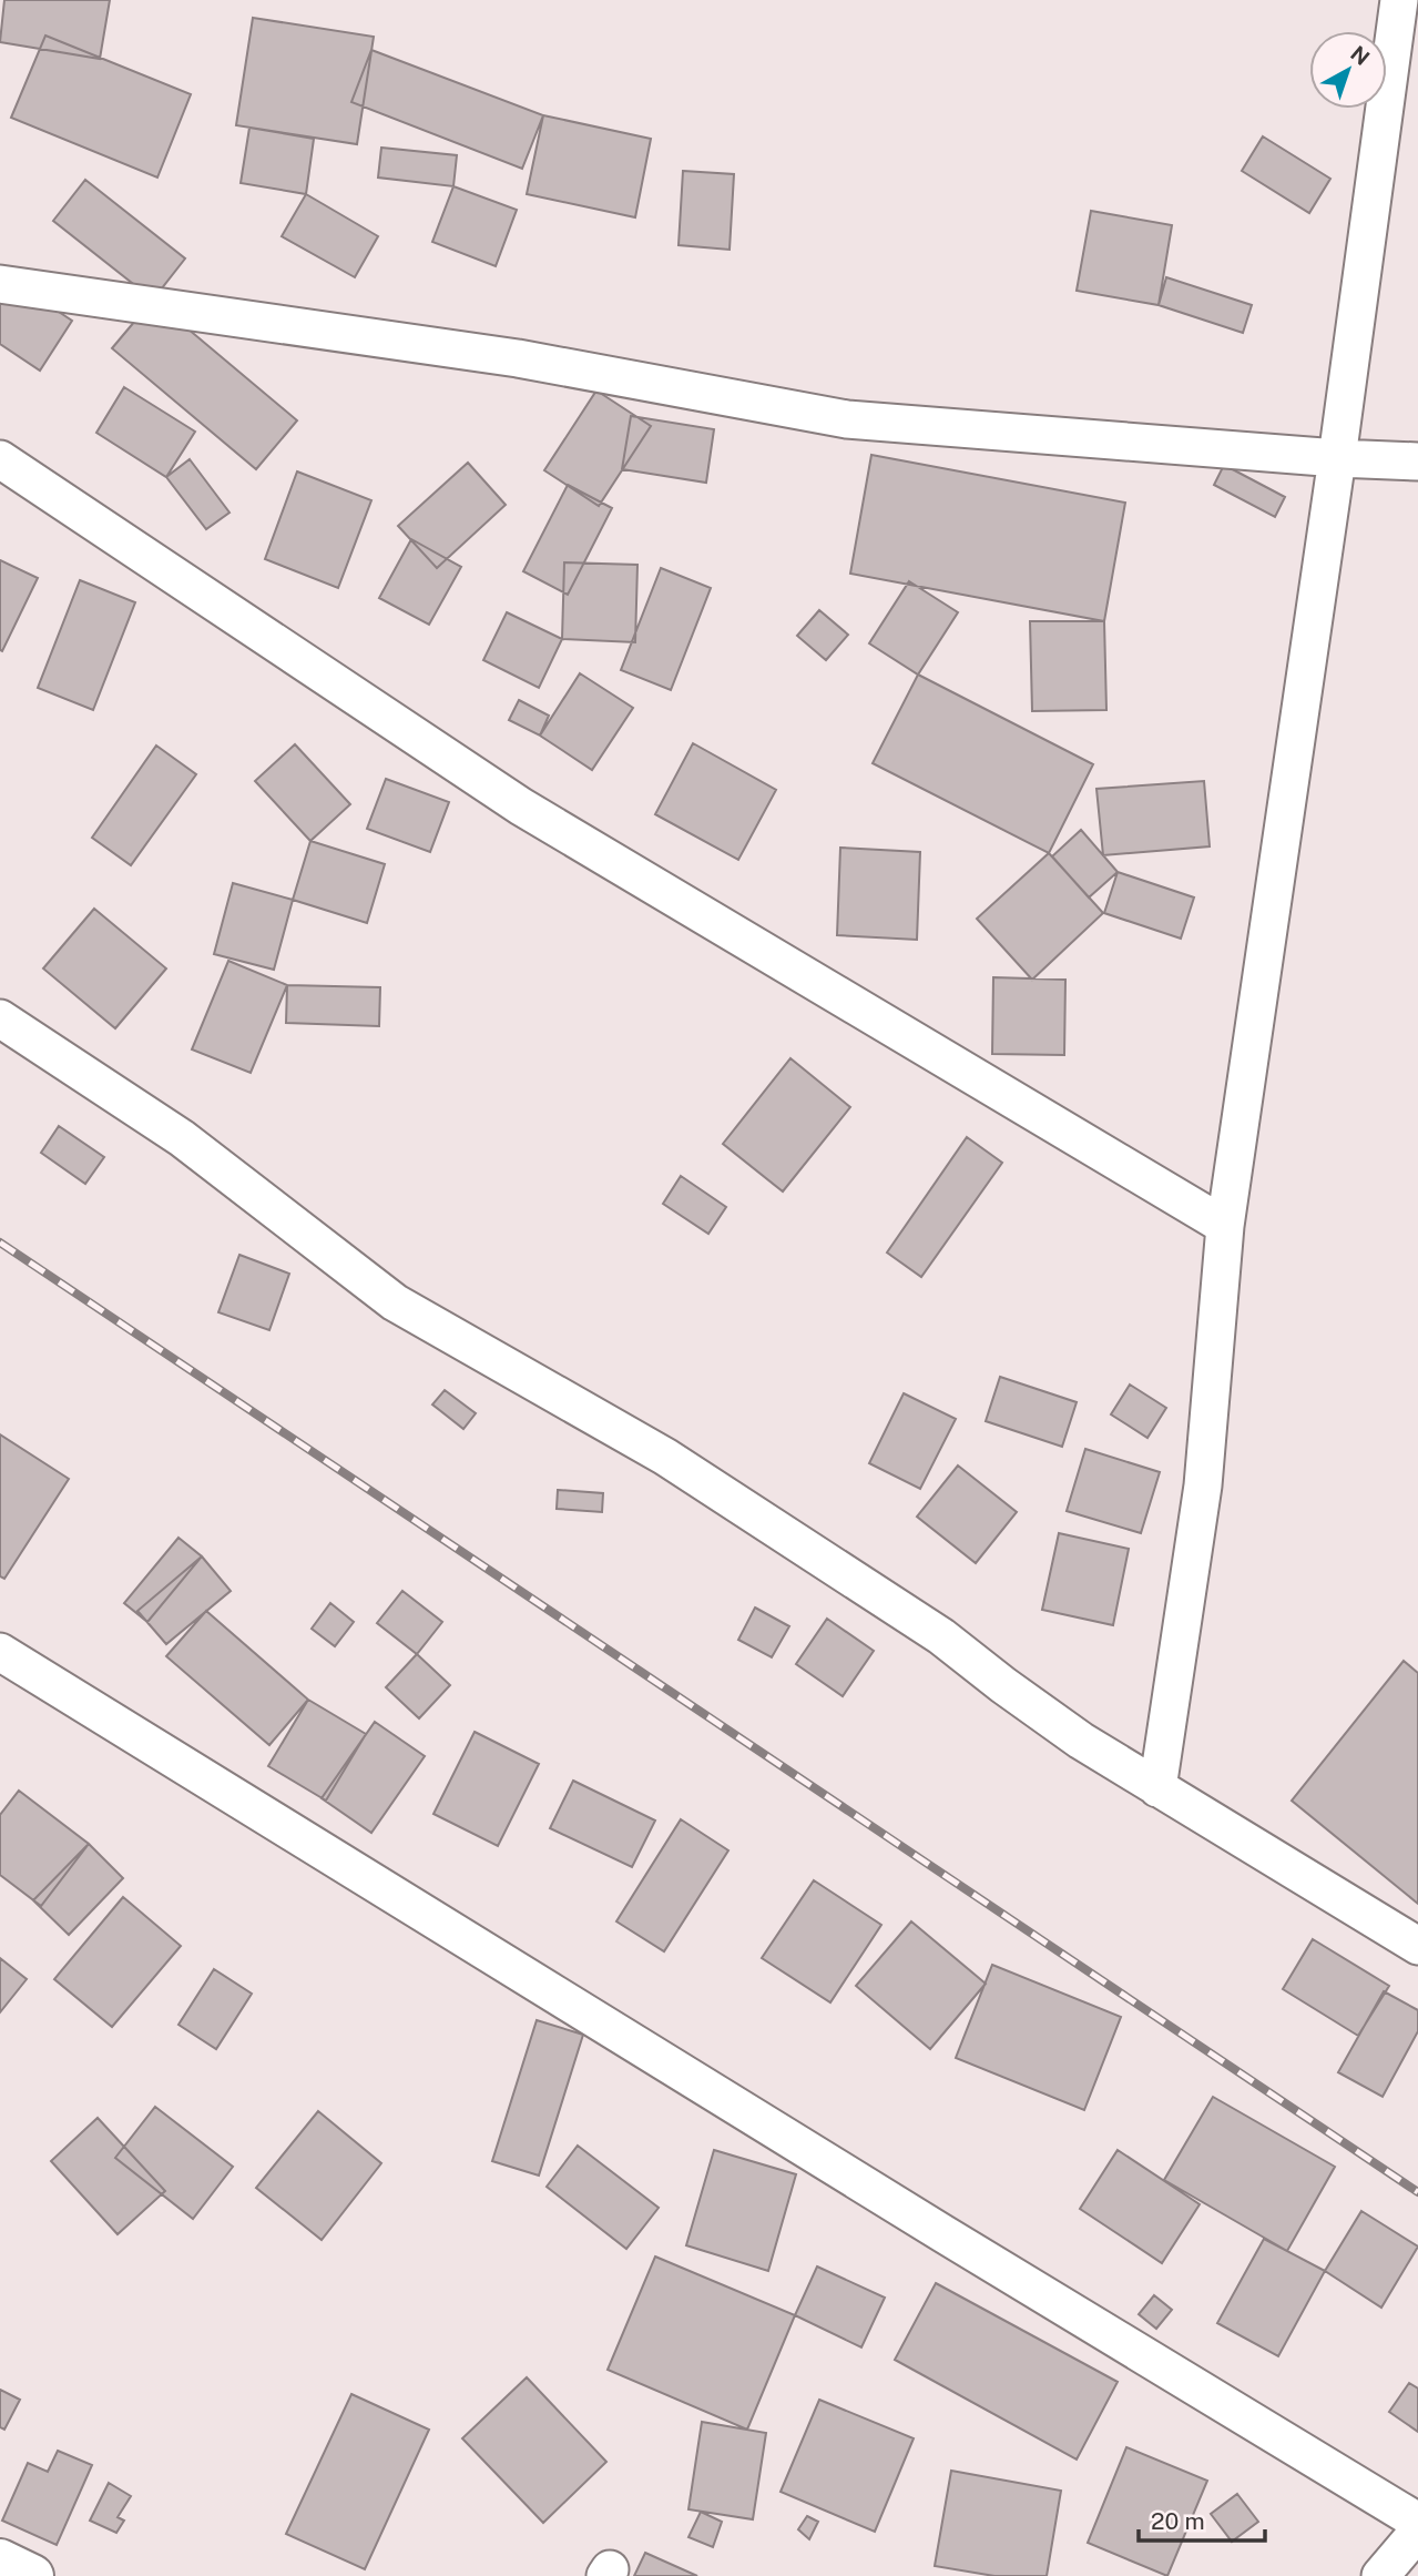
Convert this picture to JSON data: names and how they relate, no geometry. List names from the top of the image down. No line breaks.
{"scale_bar":"20 m","north":"top right"}
